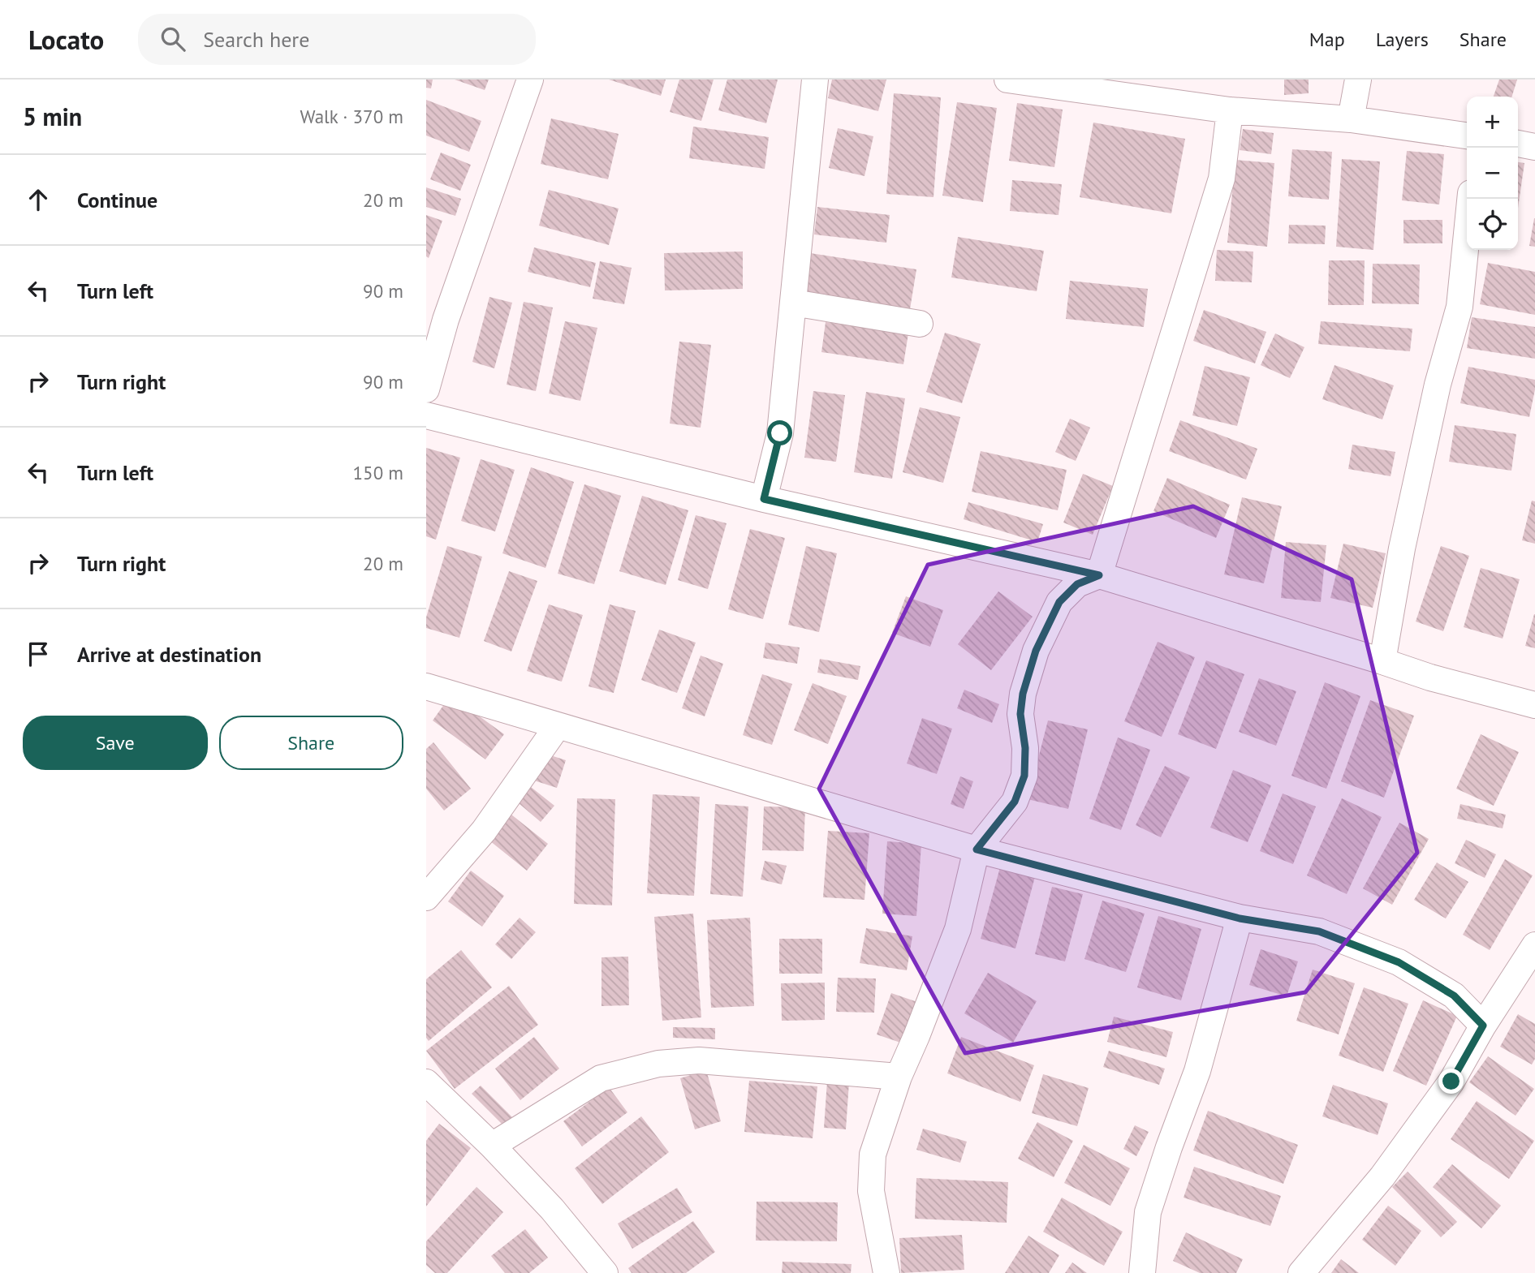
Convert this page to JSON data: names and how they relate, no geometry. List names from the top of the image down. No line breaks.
{"page":{"header":"Locato","search":"Search here","nav":["Map","Layers","Share"],"heading":["5 min","Walk · 370 m"],"map_buttons":["+","−"],"list":[["Continue","20 m"],["Turn left","90 m"],["Turn right","90 m"],["Turn left","150 m"],["Turn right","20 m"],"Arrive at destination"],"buttons":["Save","Share"]}}
